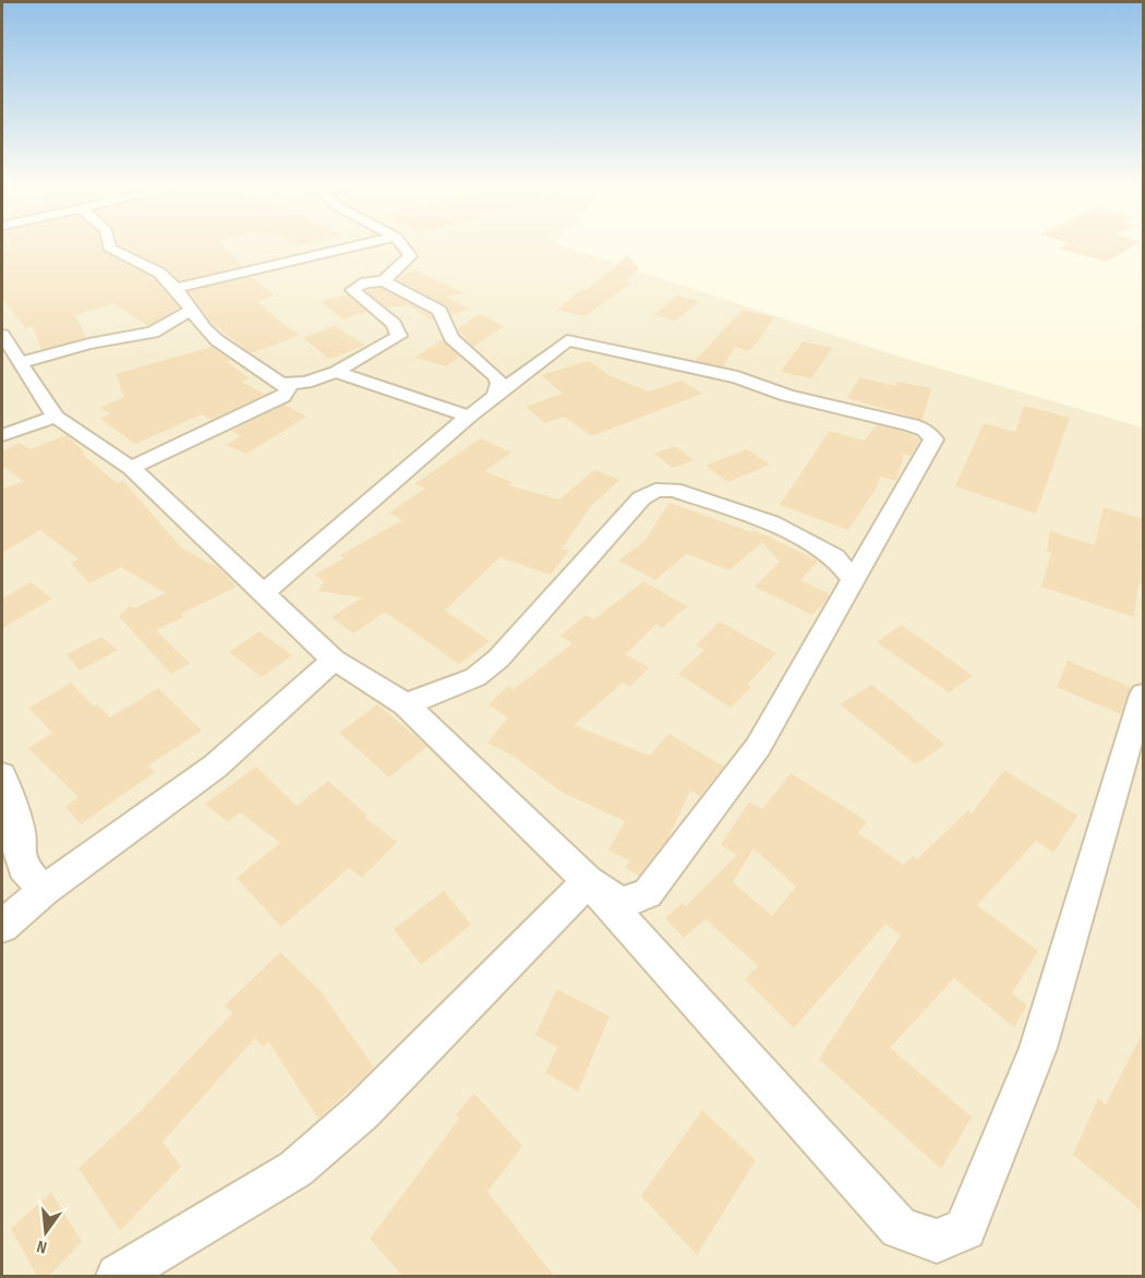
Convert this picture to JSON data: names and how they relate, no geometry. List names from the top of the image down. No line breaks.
{"north":"bottom"}
